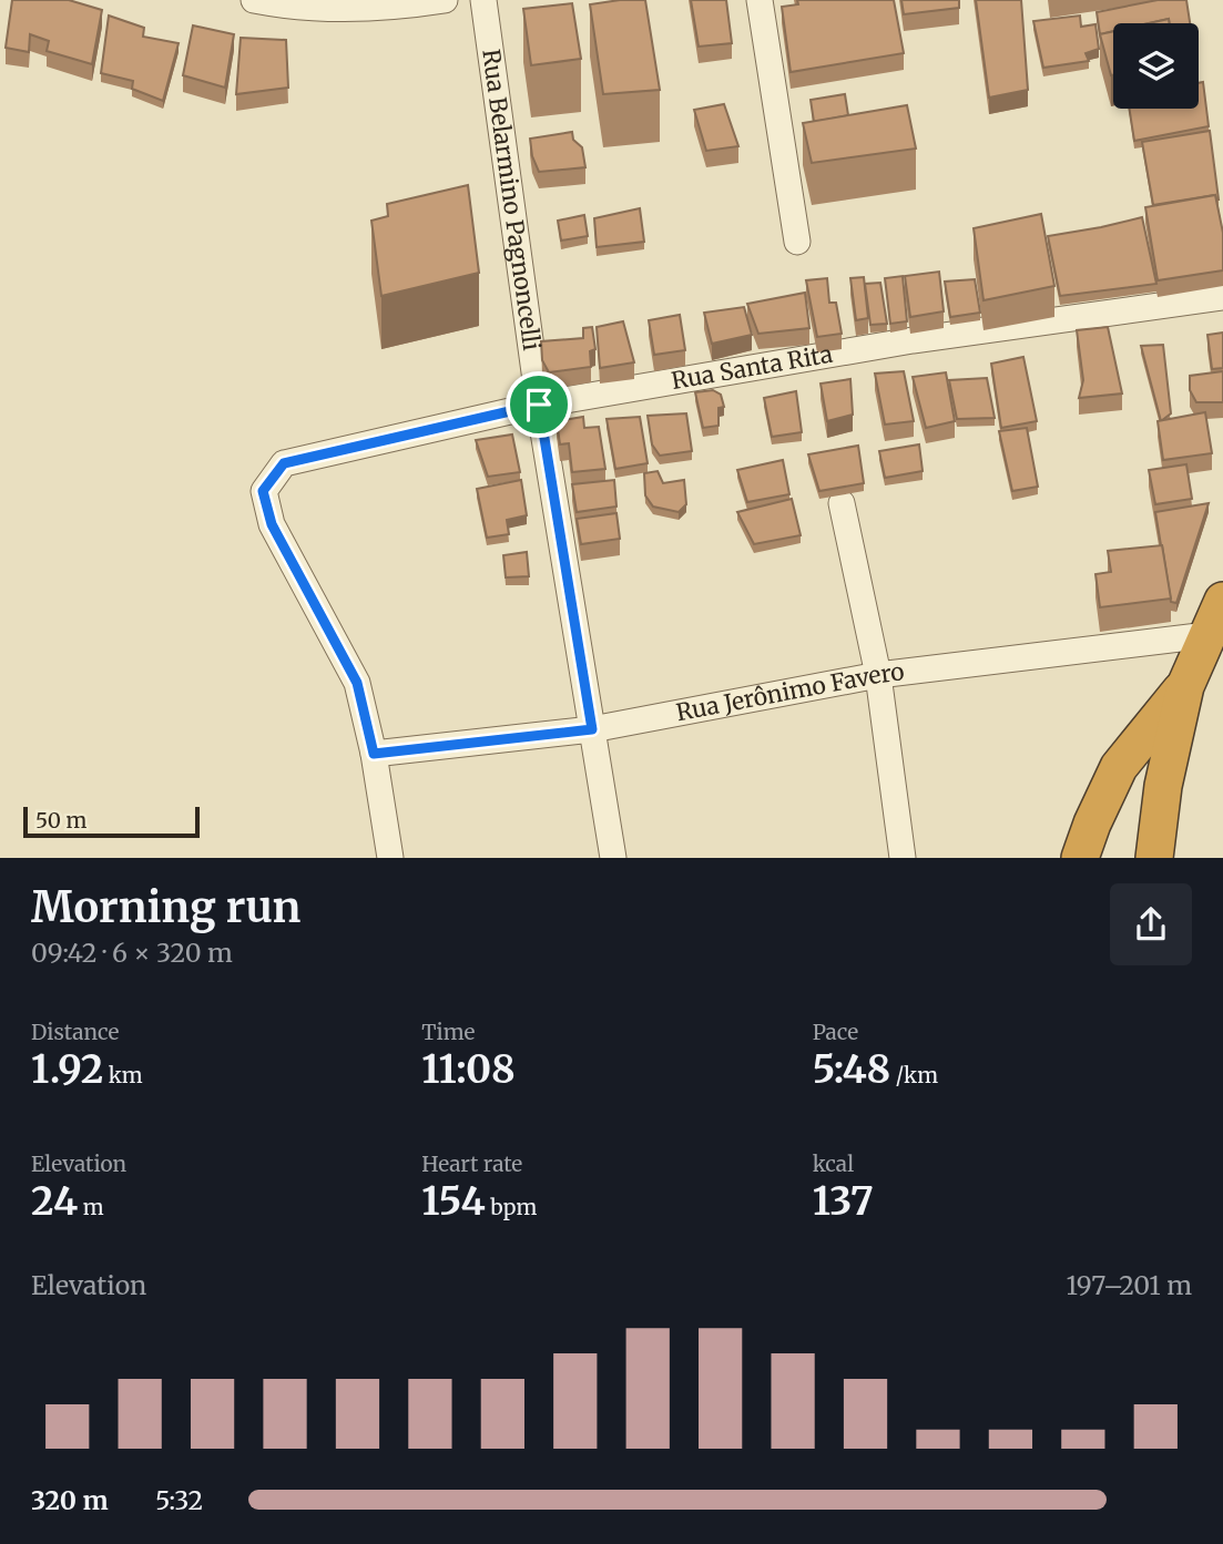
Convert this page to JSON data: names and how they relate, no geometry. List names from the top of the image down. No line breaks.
{"streets":{"street":["Rua Belarmino Pagnoncelli","Rua Santa Rita","Rua Jerônimo Favero"]},"crossings":[["Rua Belarmino Pagnoncelli","Rua Santa Rita"],["Rua Belarmino Pagnoncelli","Rua Jerônimo Favero"],["Rua Santa Rita","Rua Jerônimo Favero"]],"scale_bar":"50 m","page":{"scale":"50 m","heading":["Morning run","09:42 · 6 × 320 m"],"stats":[["Distance","1.92 km"],["Time","11:08"],["Pace","5:48 /km"],["Elevation","24 m"],["Heart rate","154 bpm"],["kcal","137"]],"chart":["Elevation","197–201 m"],"list":[{"name":"320 m","note":"5:32"}]}}
